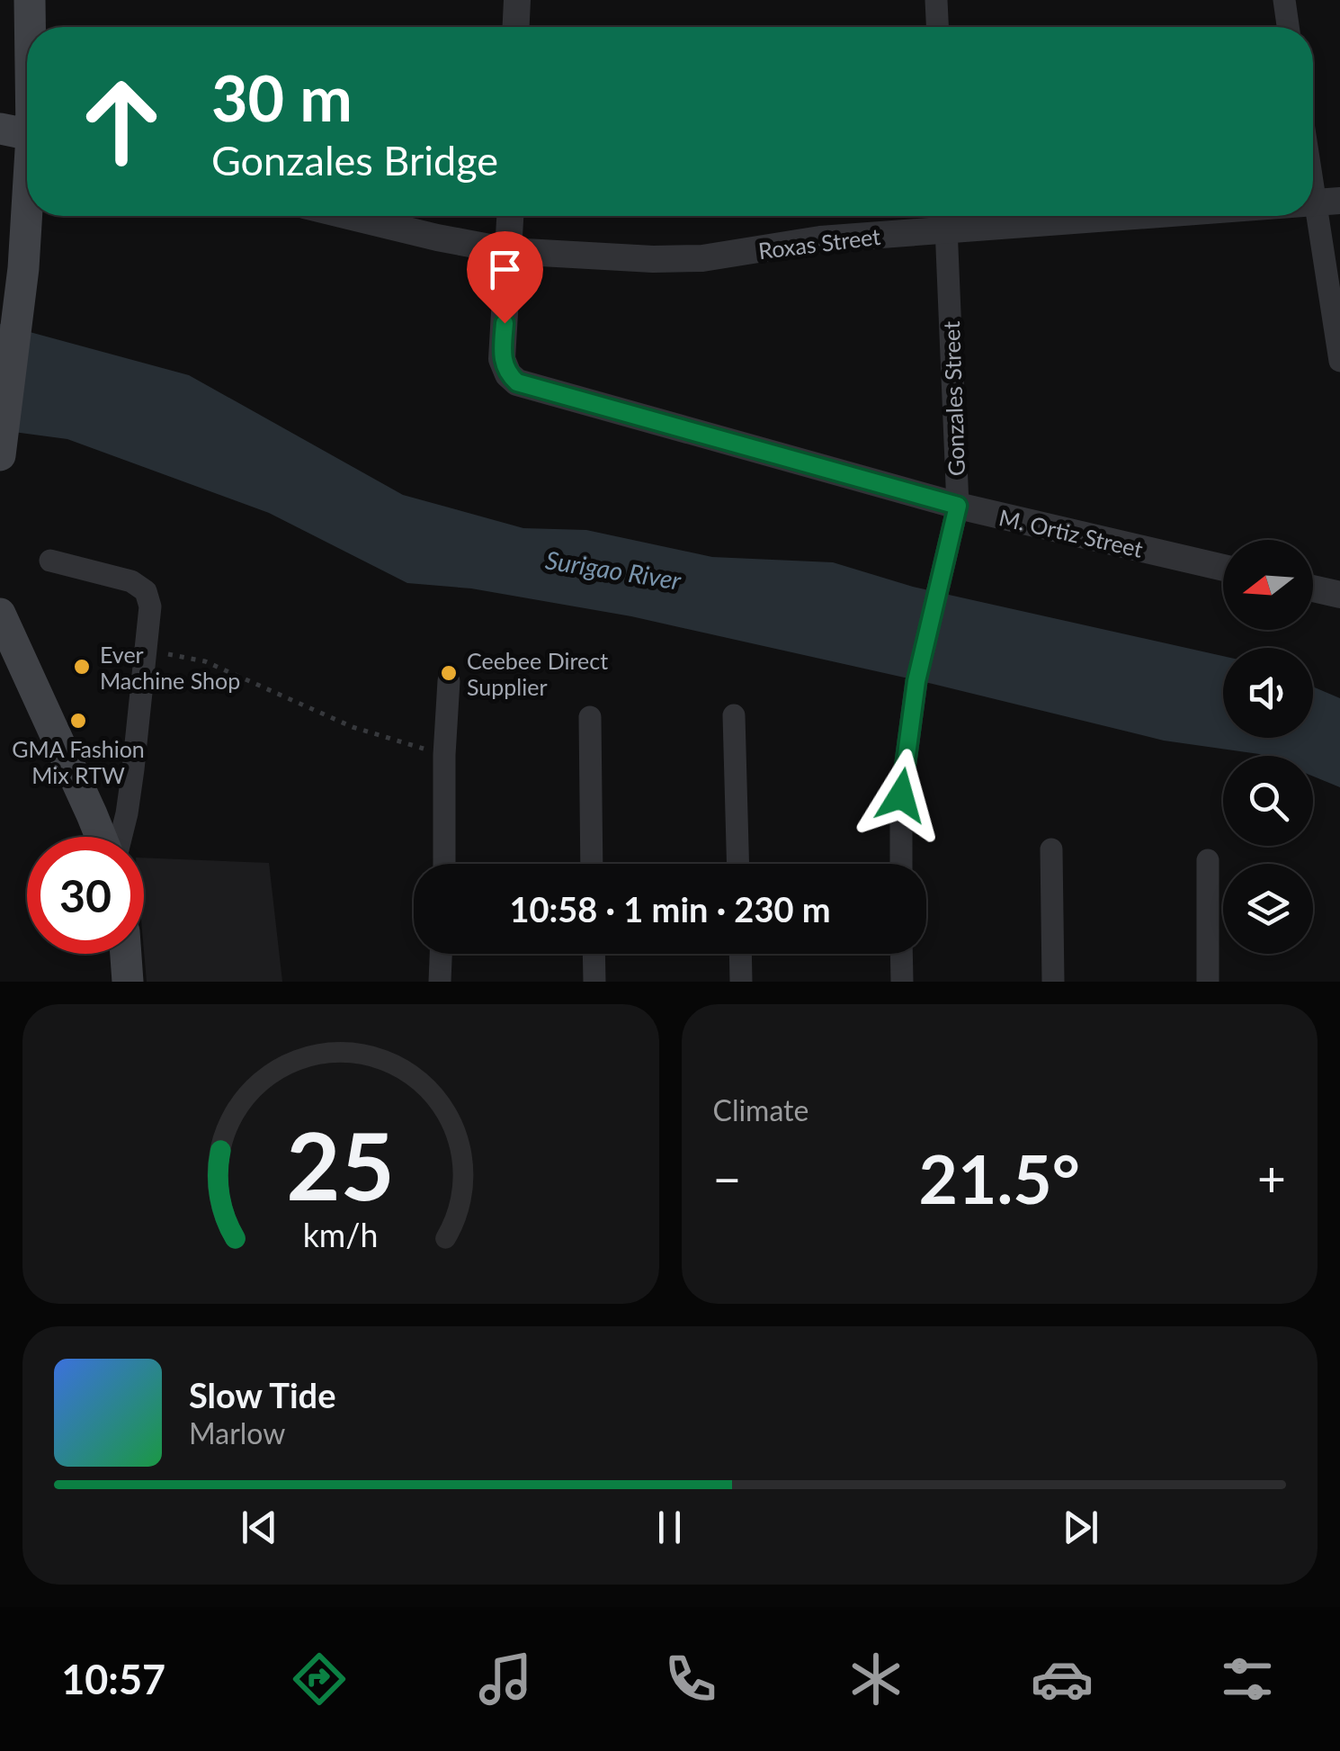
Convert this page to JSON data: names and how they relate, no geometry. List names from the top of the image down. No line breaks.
{"streets":{"street":["Roxas Street","Gonzales Street","M. Ortiz Street"]},"crossings":[["Roxas Street","Gonzales Street"],["Roxas Street","M. Ortiz Street"],["Gonzales Street","M. Ortiz Street"]],"water":["Surigao River"],"places":["Ever Machine Shop","Ceebee Direct Supplier","GMA Fashion Mix RTW"],"north":"left","page":{"turn":["30 m","Gonzales Bridge"],"limit":"30","trip":"10:58 · 1 min · 230 m","tile":"Climate","heat":["−","21.5°","+"],"song":["Slow Tide","Marlow"],"tabs":"10:57","gauge":["25","km/h"]}}
